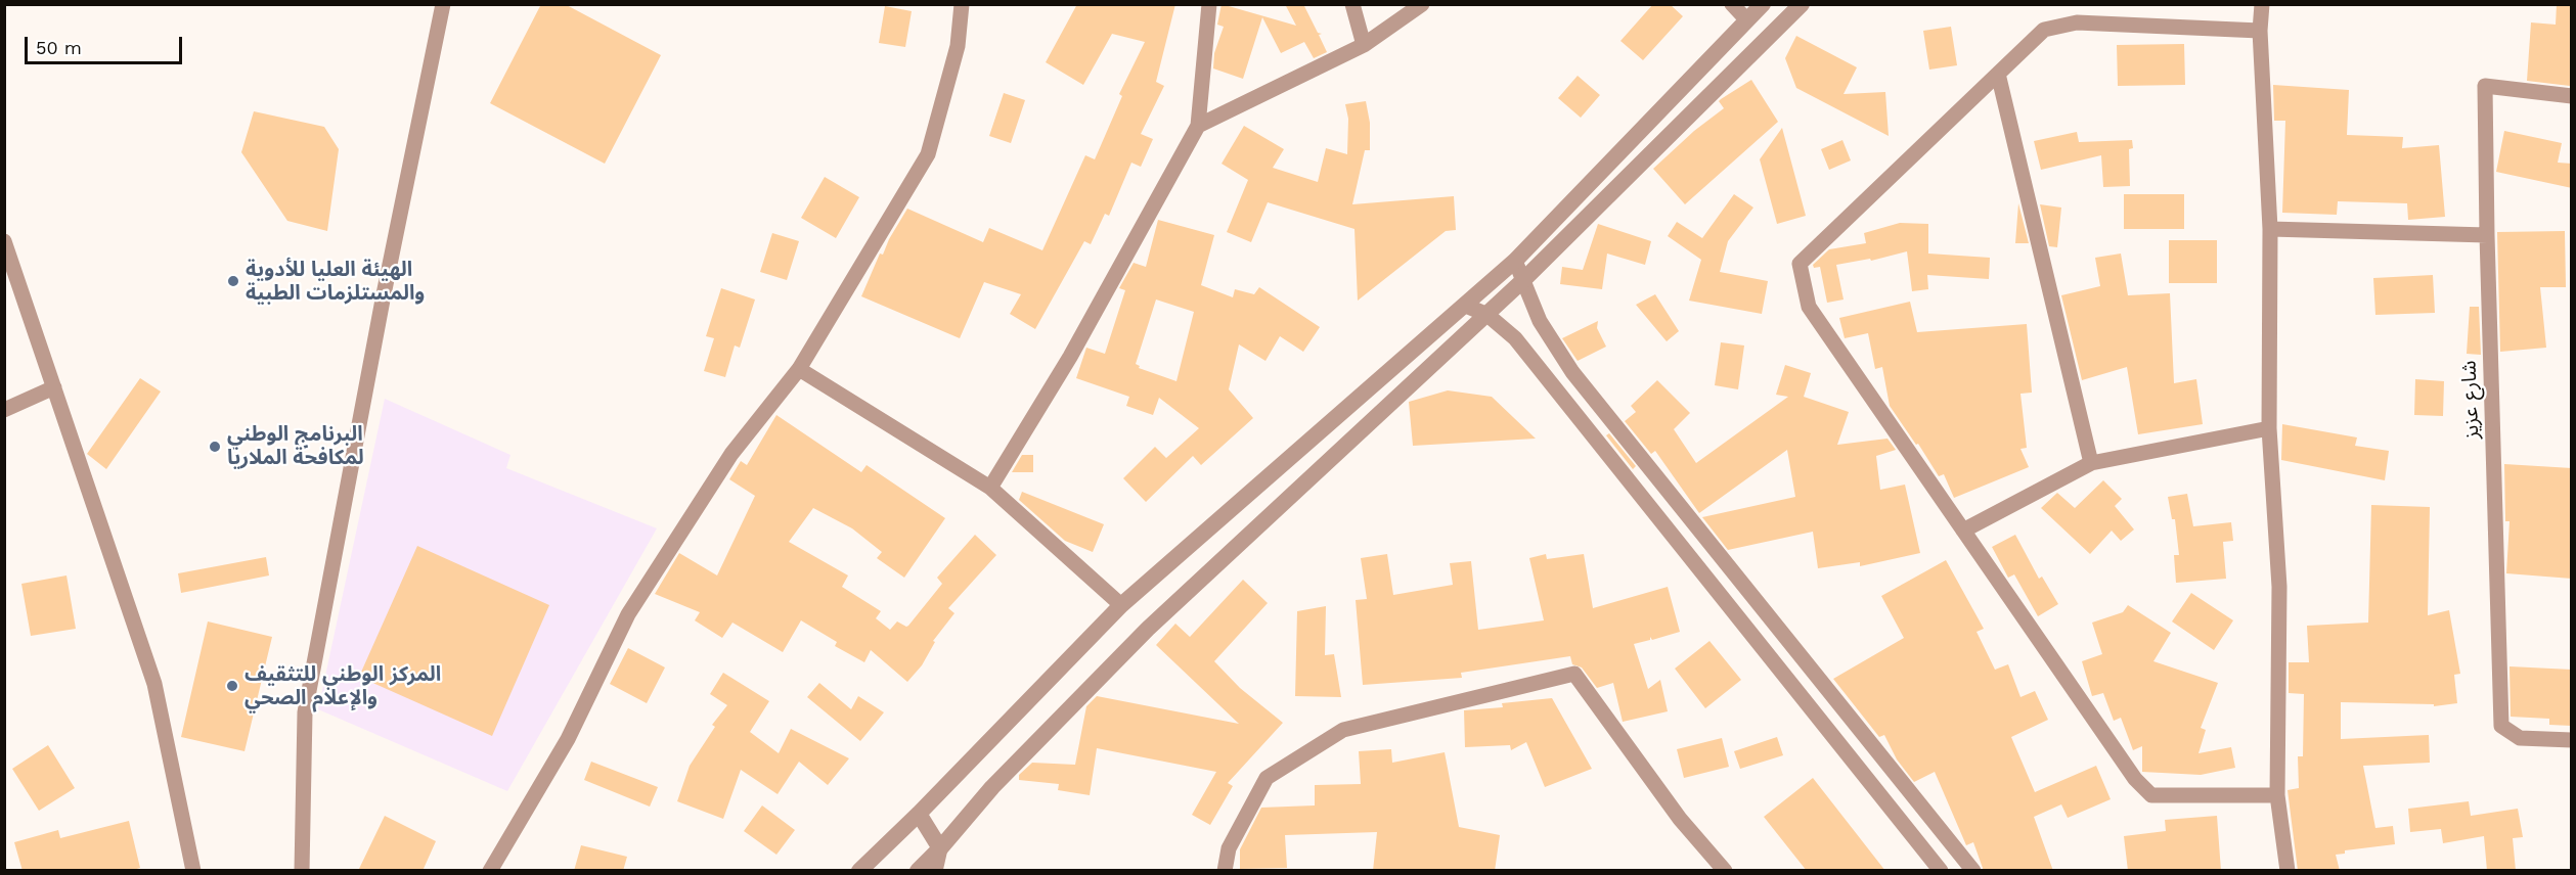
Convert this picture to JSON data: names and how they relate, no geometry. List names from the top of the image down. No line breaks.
{"streets":{"street":["شارع عزيز"]},"places":["الهيئة العليا للأدوية والمستلزمات الطبية","البرنامج الوطني لمكافحة الملاريا","المركز الوطني للتثقيف والإعلام الصحي"],"scale_bar":"50 m"}
